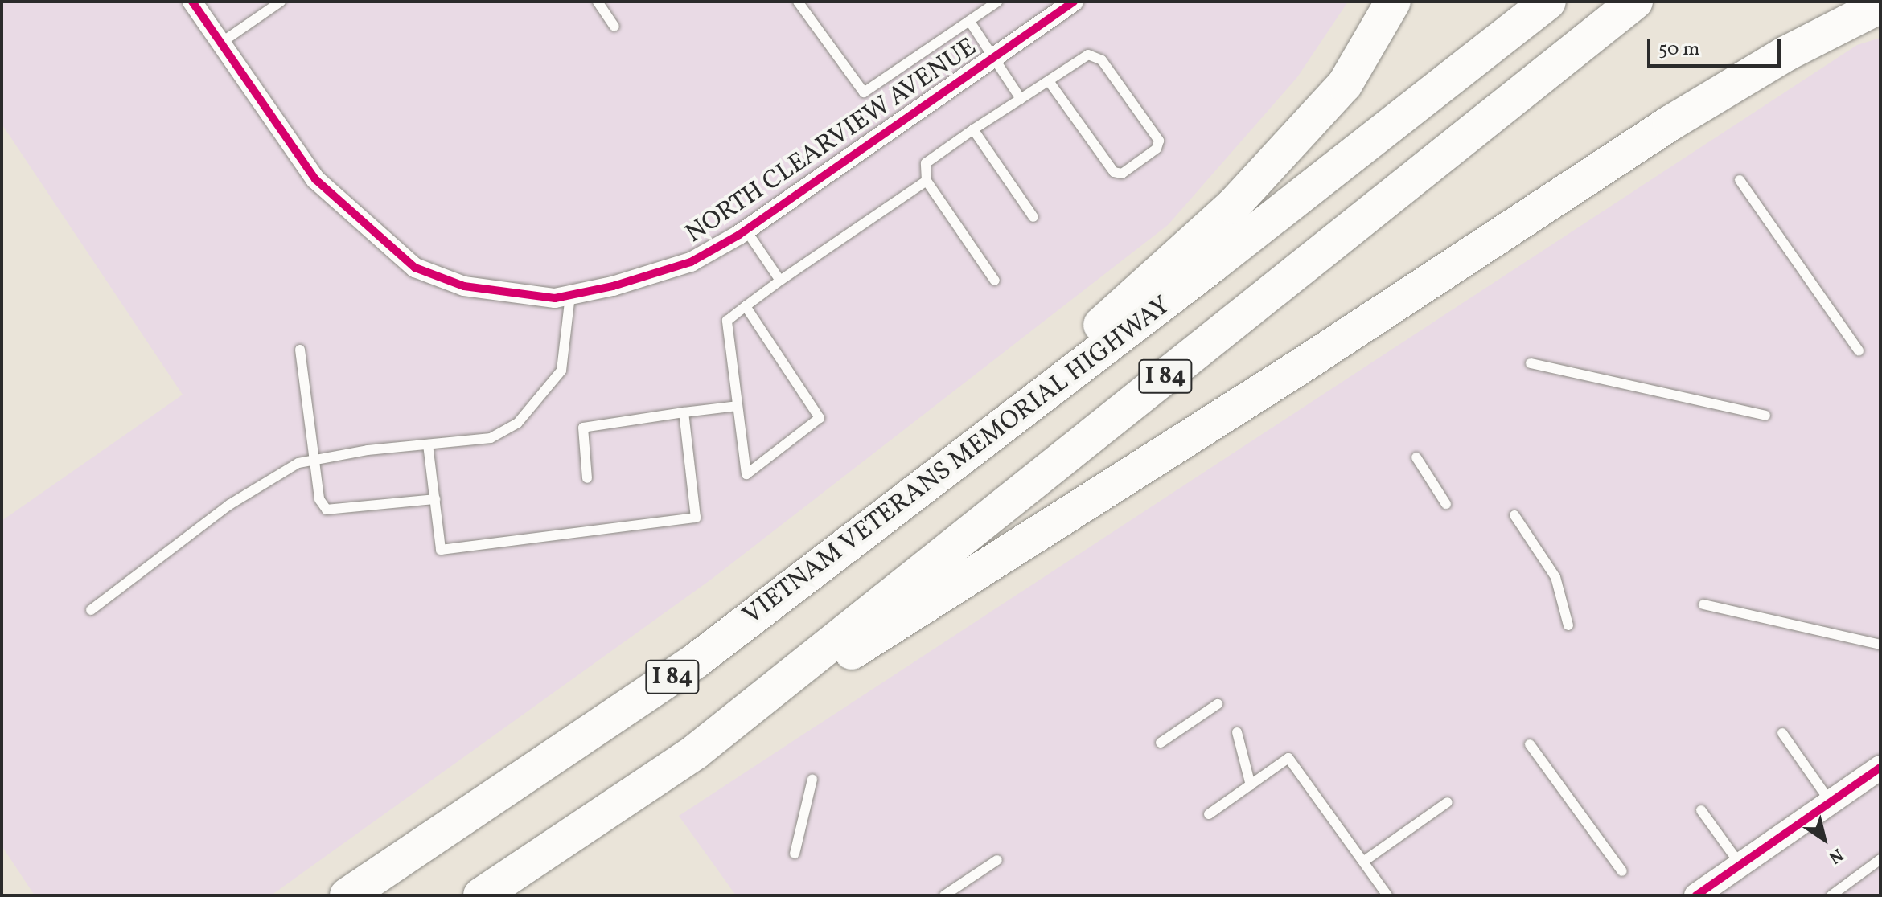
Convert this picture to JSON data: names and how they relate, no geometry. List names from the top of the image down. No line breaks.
{"streets":{"highway":["I 84","VIETNAM VETERANS MEMORIAL HIGHWAY"],"street":["NORTH CLEARVIEW AVENUE"]},"scale_bar":"50 m","north":"bottom right"}
